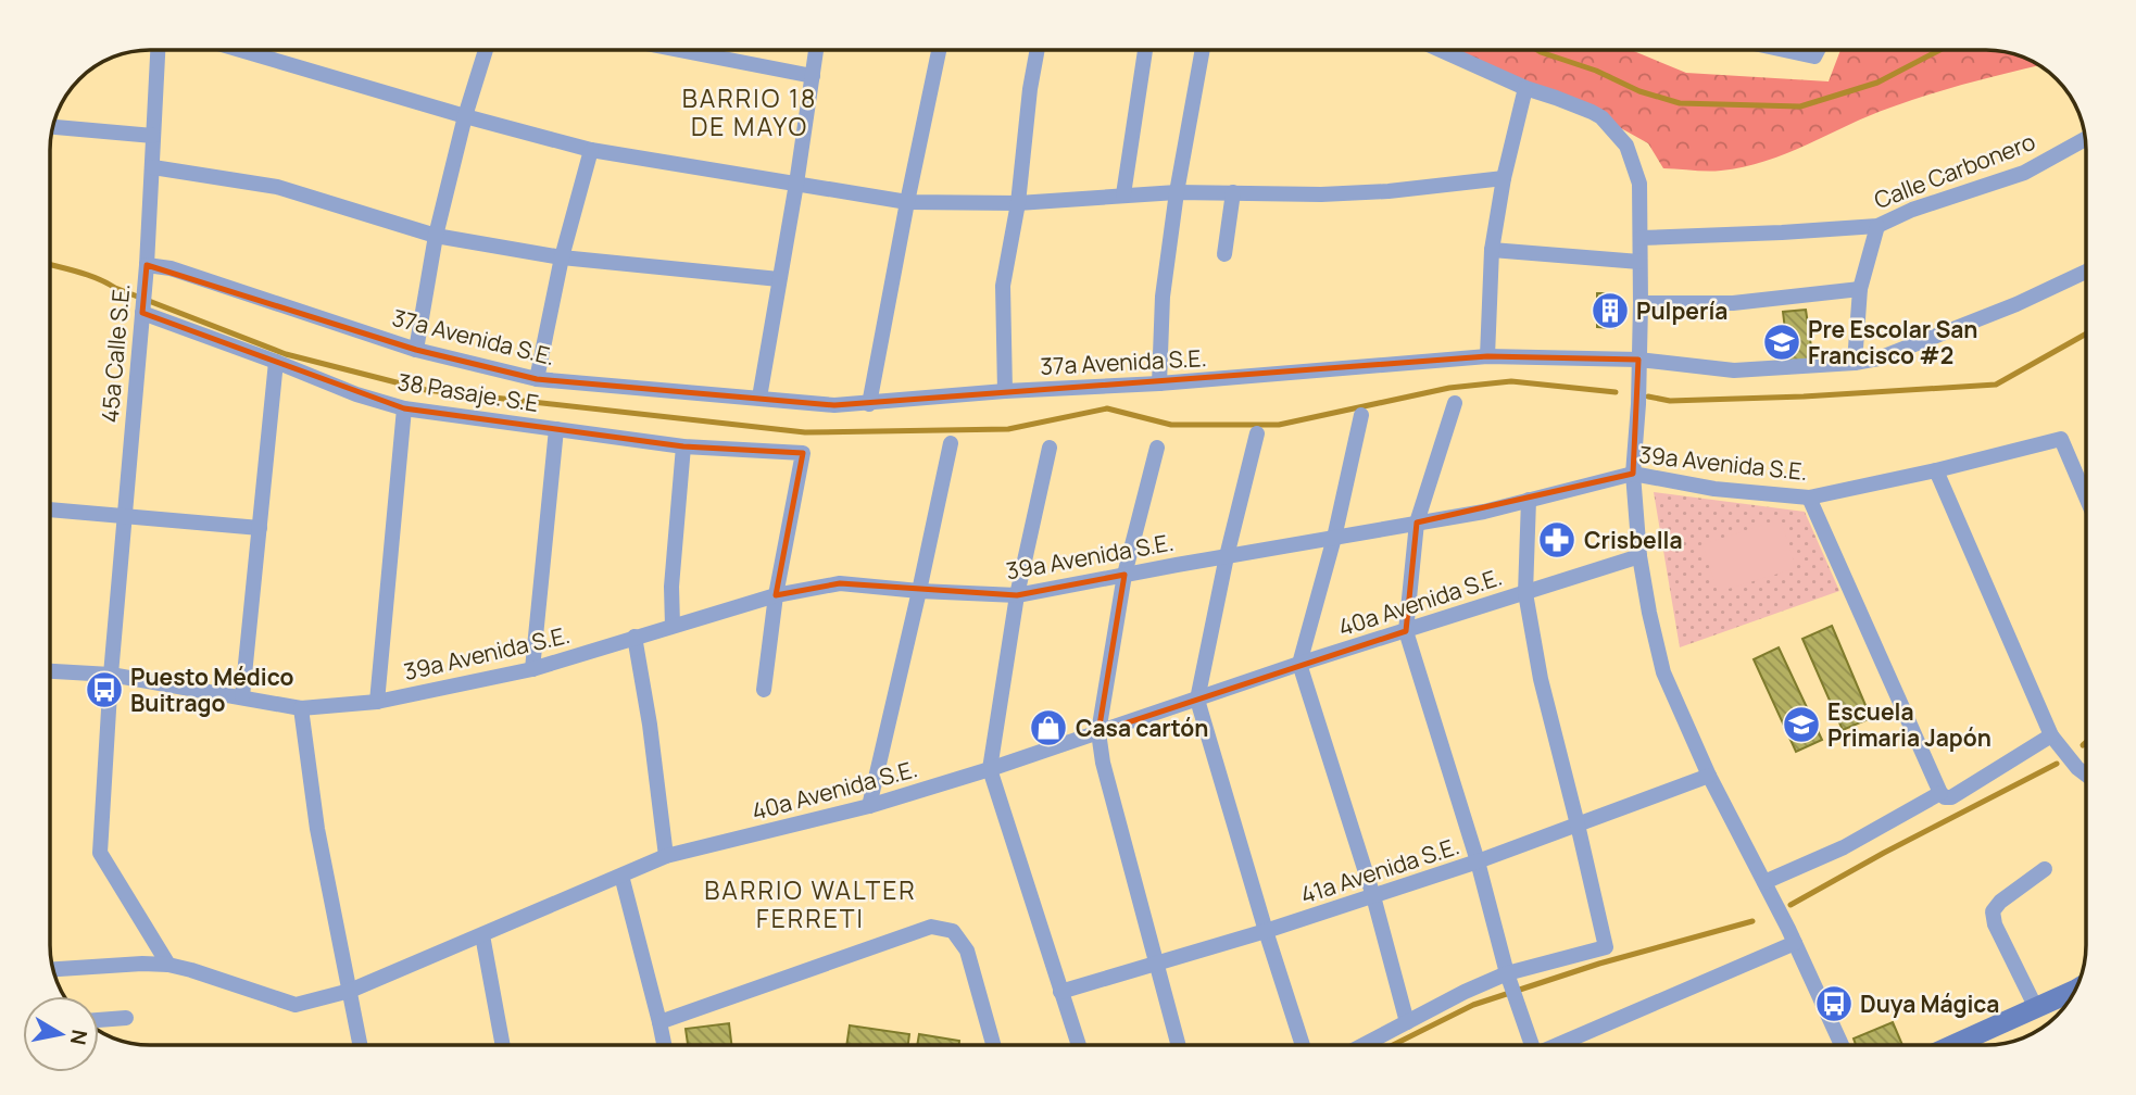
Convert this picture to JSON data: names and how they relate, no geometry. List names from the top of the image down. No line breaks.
{"streets":{"street":["Calle Carbonero","37a Avenida S.E.","45a Calle S.E.","38 Pasaje. S.E","39a Avenida S.E.","40a Avenida S.E.","41a Avenida S.E."]},"crossings":[["37a Avenida S.E.","45a Calle S.E."],["45a Calle S.E.","38 Pasaje. S.E"],["45a Calle S.E.","39a Avenida S.E."],["45a Calle S.E.","40a Avenida S.E."],["38 Pasaje. S.E","39a Avenida S.E."]],"districts":["BARRIO 18 DE MAYO","BARRIO WALTER FERRETI"],"places":{"building":["Pulpería"],"school or university":["Pre Escolar San Francisco #2","Escuela Primaria Japón"],"pharmacy":["Crisbella"],"bus stop":["Puesto Médico Buitrago","Duya Mágica"],"shop":["Casa cartón"]},"north":"right"}
